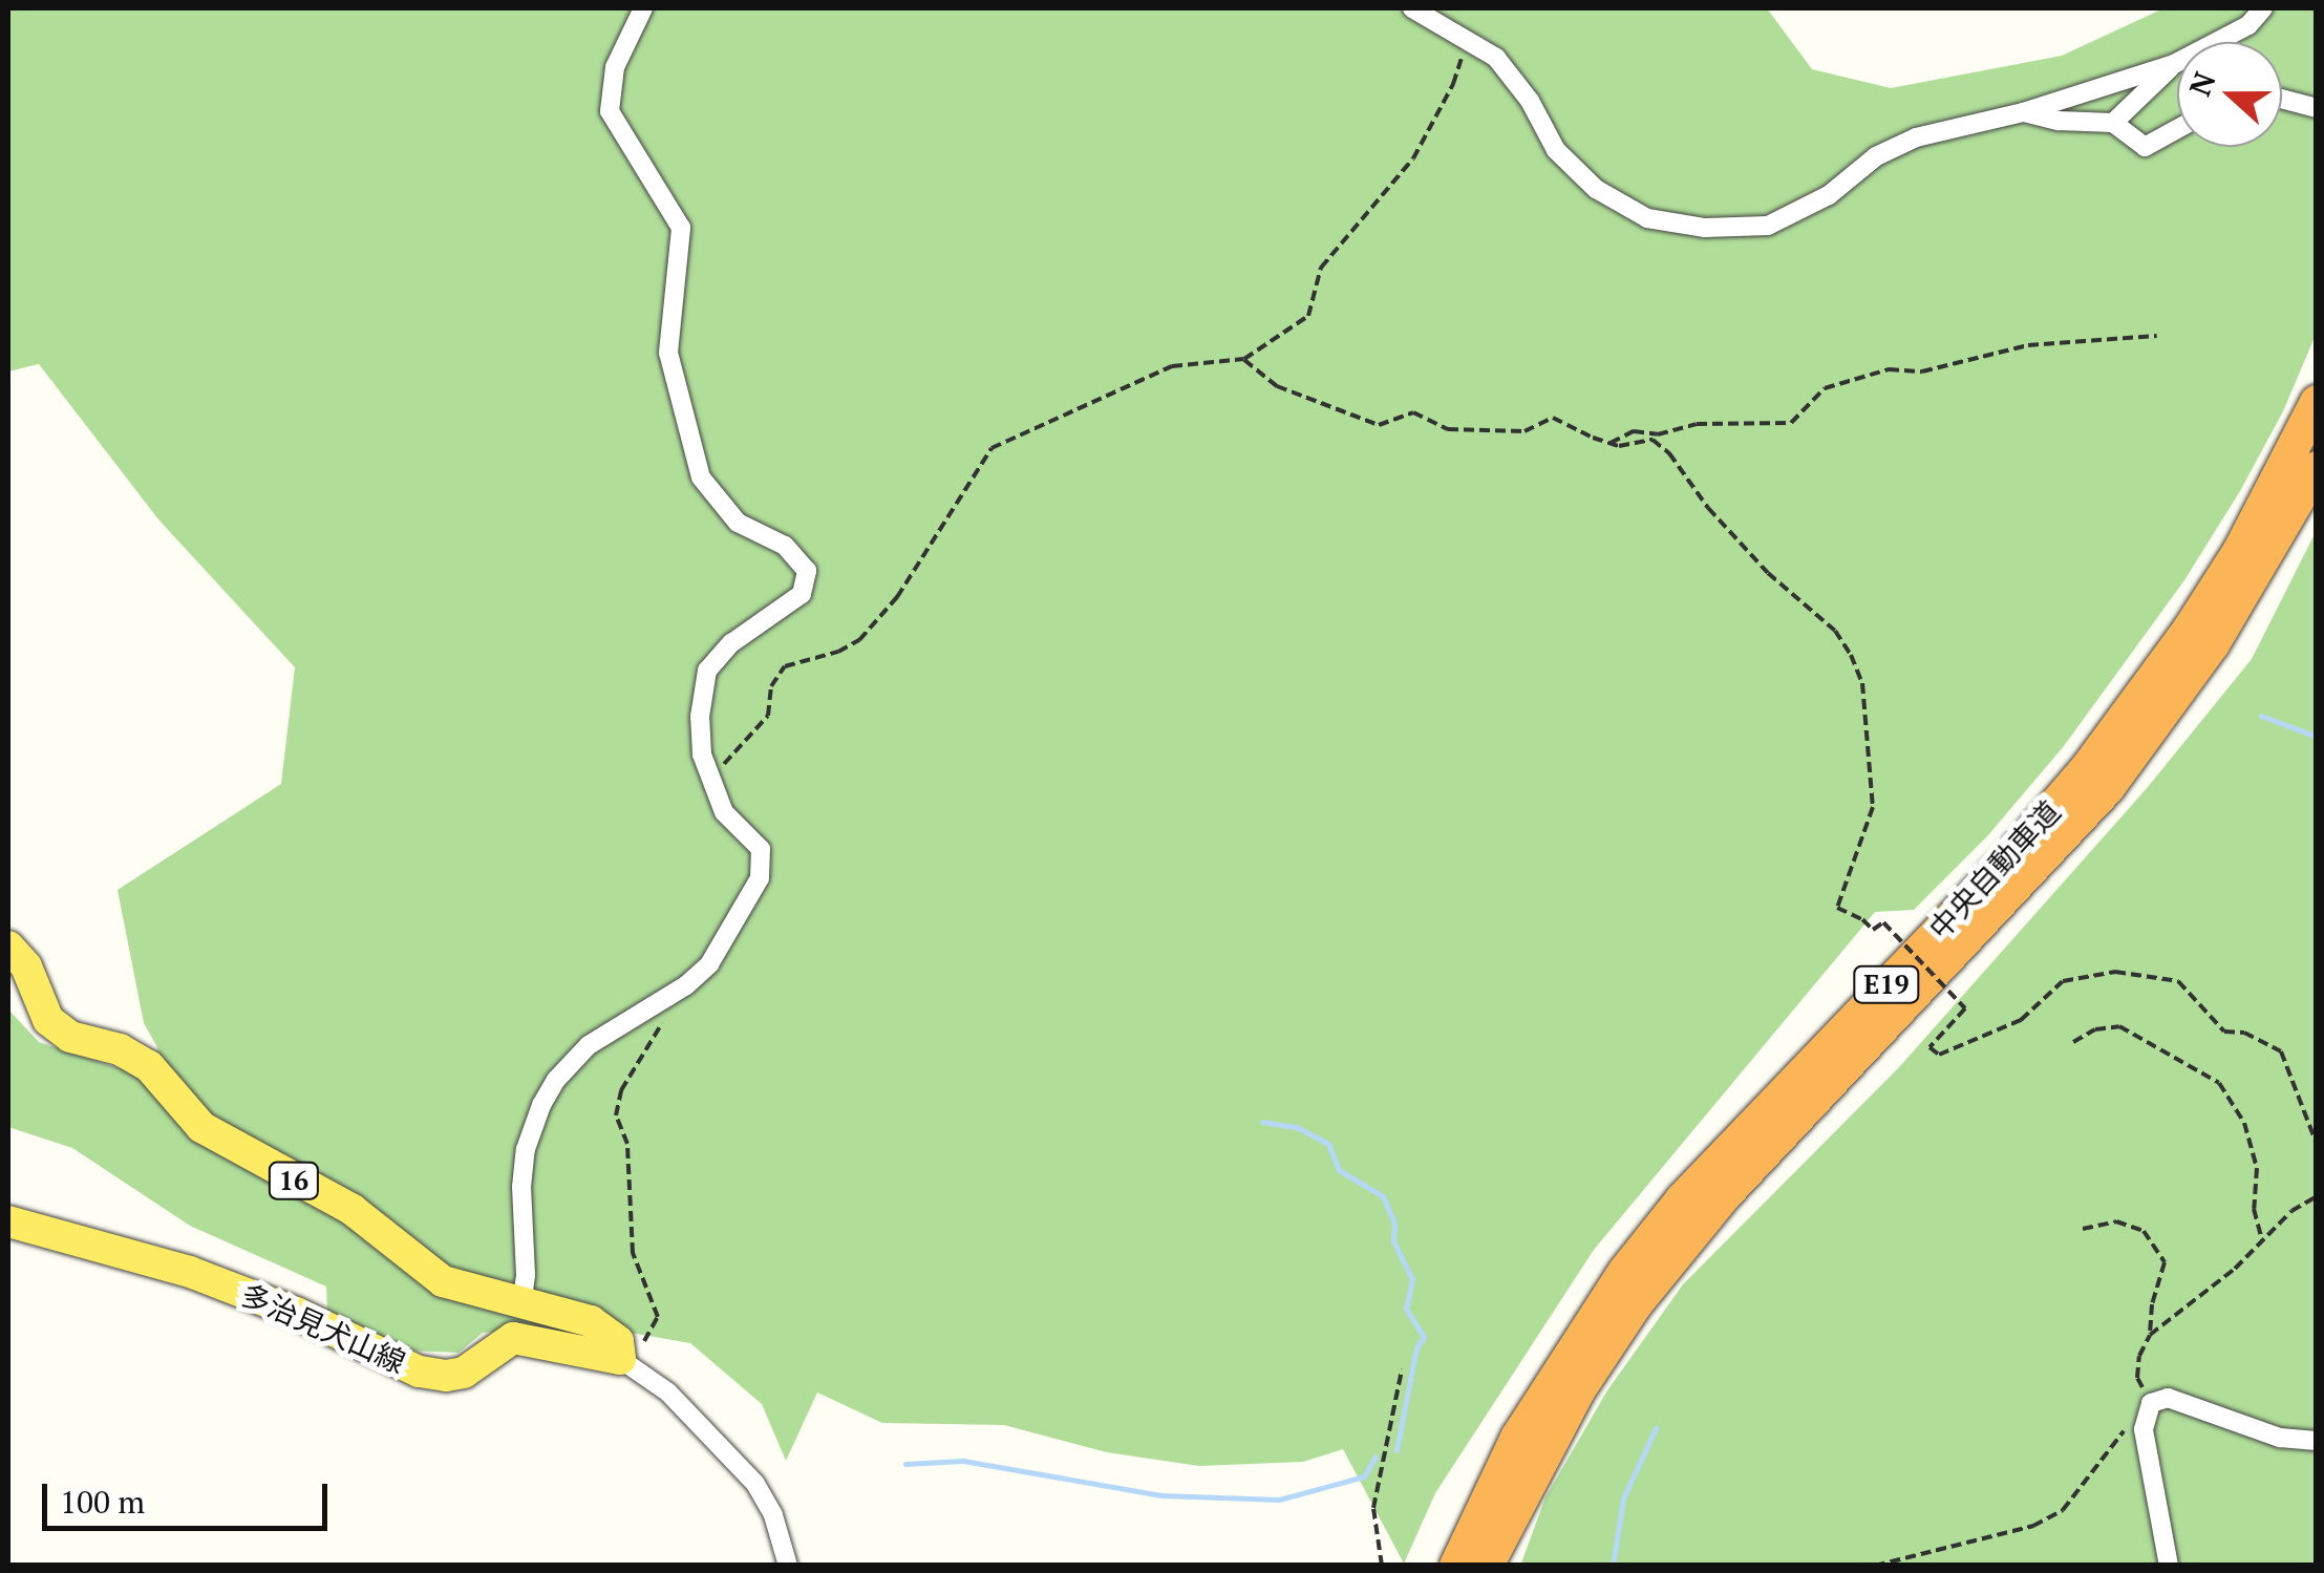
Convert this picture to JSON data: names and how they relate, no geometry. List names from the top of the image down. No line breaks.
{"streets":{"highway":["中央自動車道","E19"],"main road":["16","多治見犬山線"]},"crossings":[["16","多治見犬山線"]],"scale_bar":"100 m","north":"left"}
